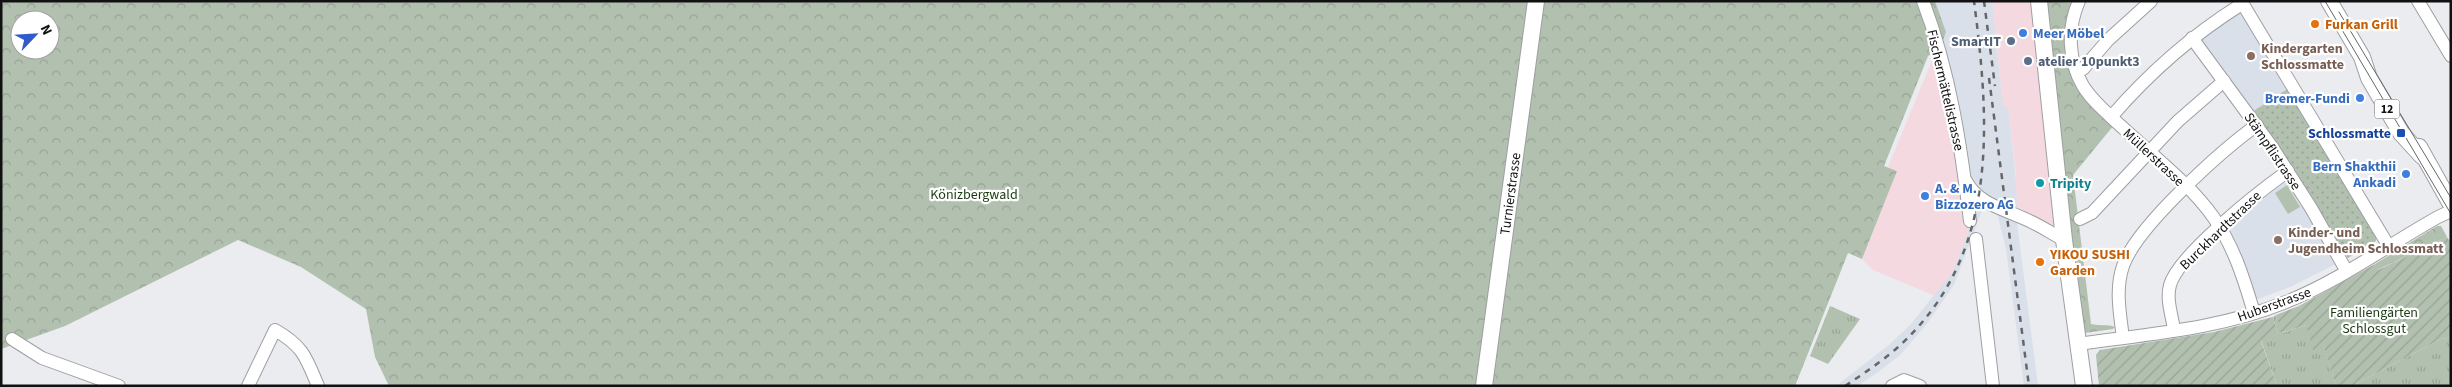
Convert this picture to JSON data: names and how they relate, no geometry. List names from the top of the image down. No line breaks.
{"streets":{"main road":["12","Turnierstrasse"],"street":["Fischermättelistrasse","Stämpflistrasse","Müllerstrasse","Burckhardtstrasse","Huberstrasse"]},"crossings":[["Stämpflistrasse","Burckhardtstrasse"],["Stämpflistrasse","Huberstrasse"],["Müllerstrasse","Burckhardtstrasse"],["Müllerstrasse","Huberstrasse"],["Burckhardtstrasse","Huberstrasse"]],"parks":["Könizbergwald","Familiengärten Schlossgut"],"places":{"other":["Furkan Grill","Meer Möbel","SmartIT","Kindergarten Schlossmatte","atelier 10punkt3","Bremer-Fundi","Bern Shakthii Ankadi","Tripity","A. & M. Bizzozero AG","Kinder- und Jugendheim Schlossmatt","YIKOU SUSHI Garden"],"transit":["Schlossmatte"]},"north":"top right"}
